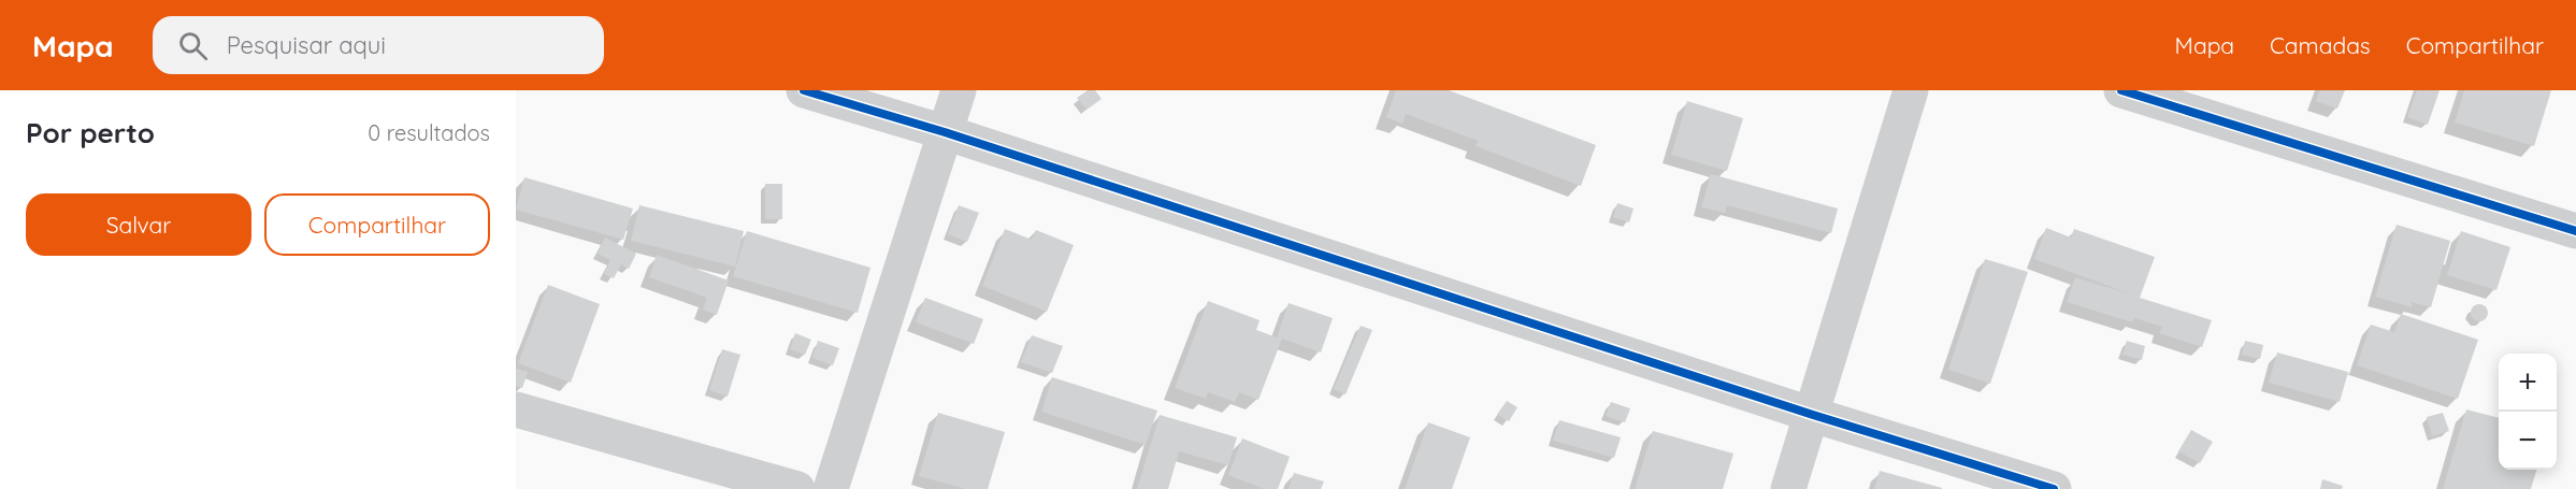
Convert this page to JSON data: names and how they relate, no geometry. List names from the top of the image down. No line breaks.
{"page":{"header":"Mapa","search":"Pesquisar aqui","nav":["Mapa","Camadas","Compartilhar"],"heading":["Por perto","0 resultados"],"buttons":["Salvar","Compartilhar"],"map_buttons":["+","−"]}}
